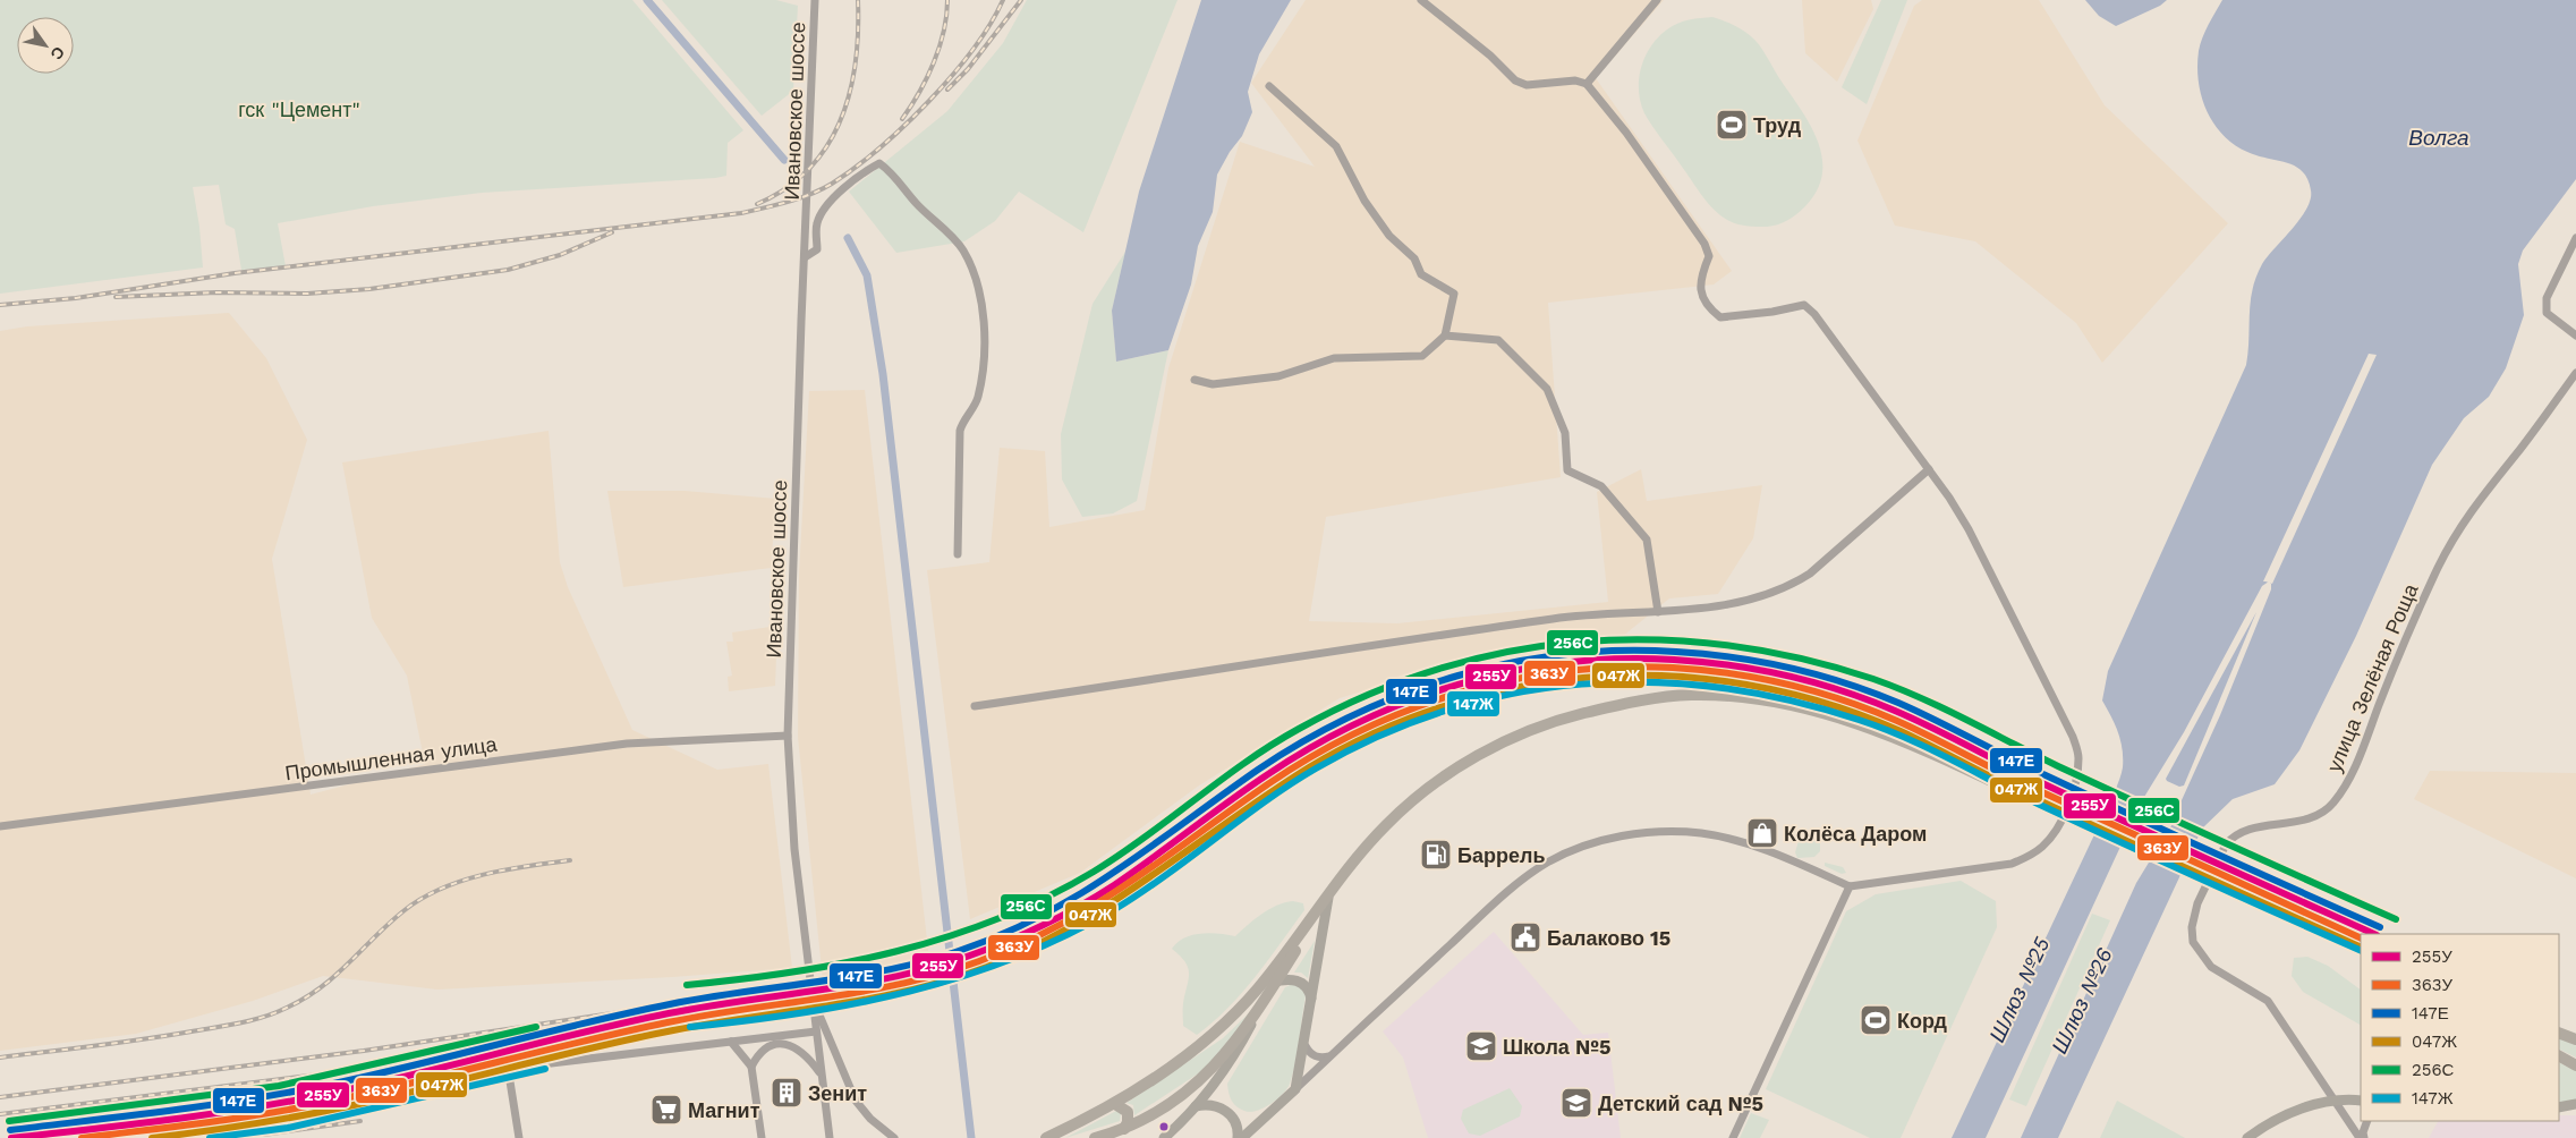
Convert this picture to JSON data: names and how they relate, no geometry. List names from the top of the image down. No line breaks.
{"streets":{"street":["Ивановское шоссе","улица Зелёная Роща","Промышленная улица"]},"crossings":[["Ивановское шоссе","Промышленная улица"]],"water":["Волга","Шлюз №25","Шлюз №26"],"parks":["гск \"Цемент\""],"places":{"sports":["Труд","Корд"],"shop":["Колёса Даром"],"fuel station":["Баррель"],"public building":["Балаково 15"],"school or university":["Школа №5","Детский сад №5"],"building":["Зенит"],"supermarket":["Магнит"]},"lines":["transit line 256С","transit line 147Е","transit line 255У","transit line 363У","transit line 047Ж","transit line 147Ж"],"legend":["255У","363У","147Е","047Ж","256С","147Ж"],"north":"bottom right"}
